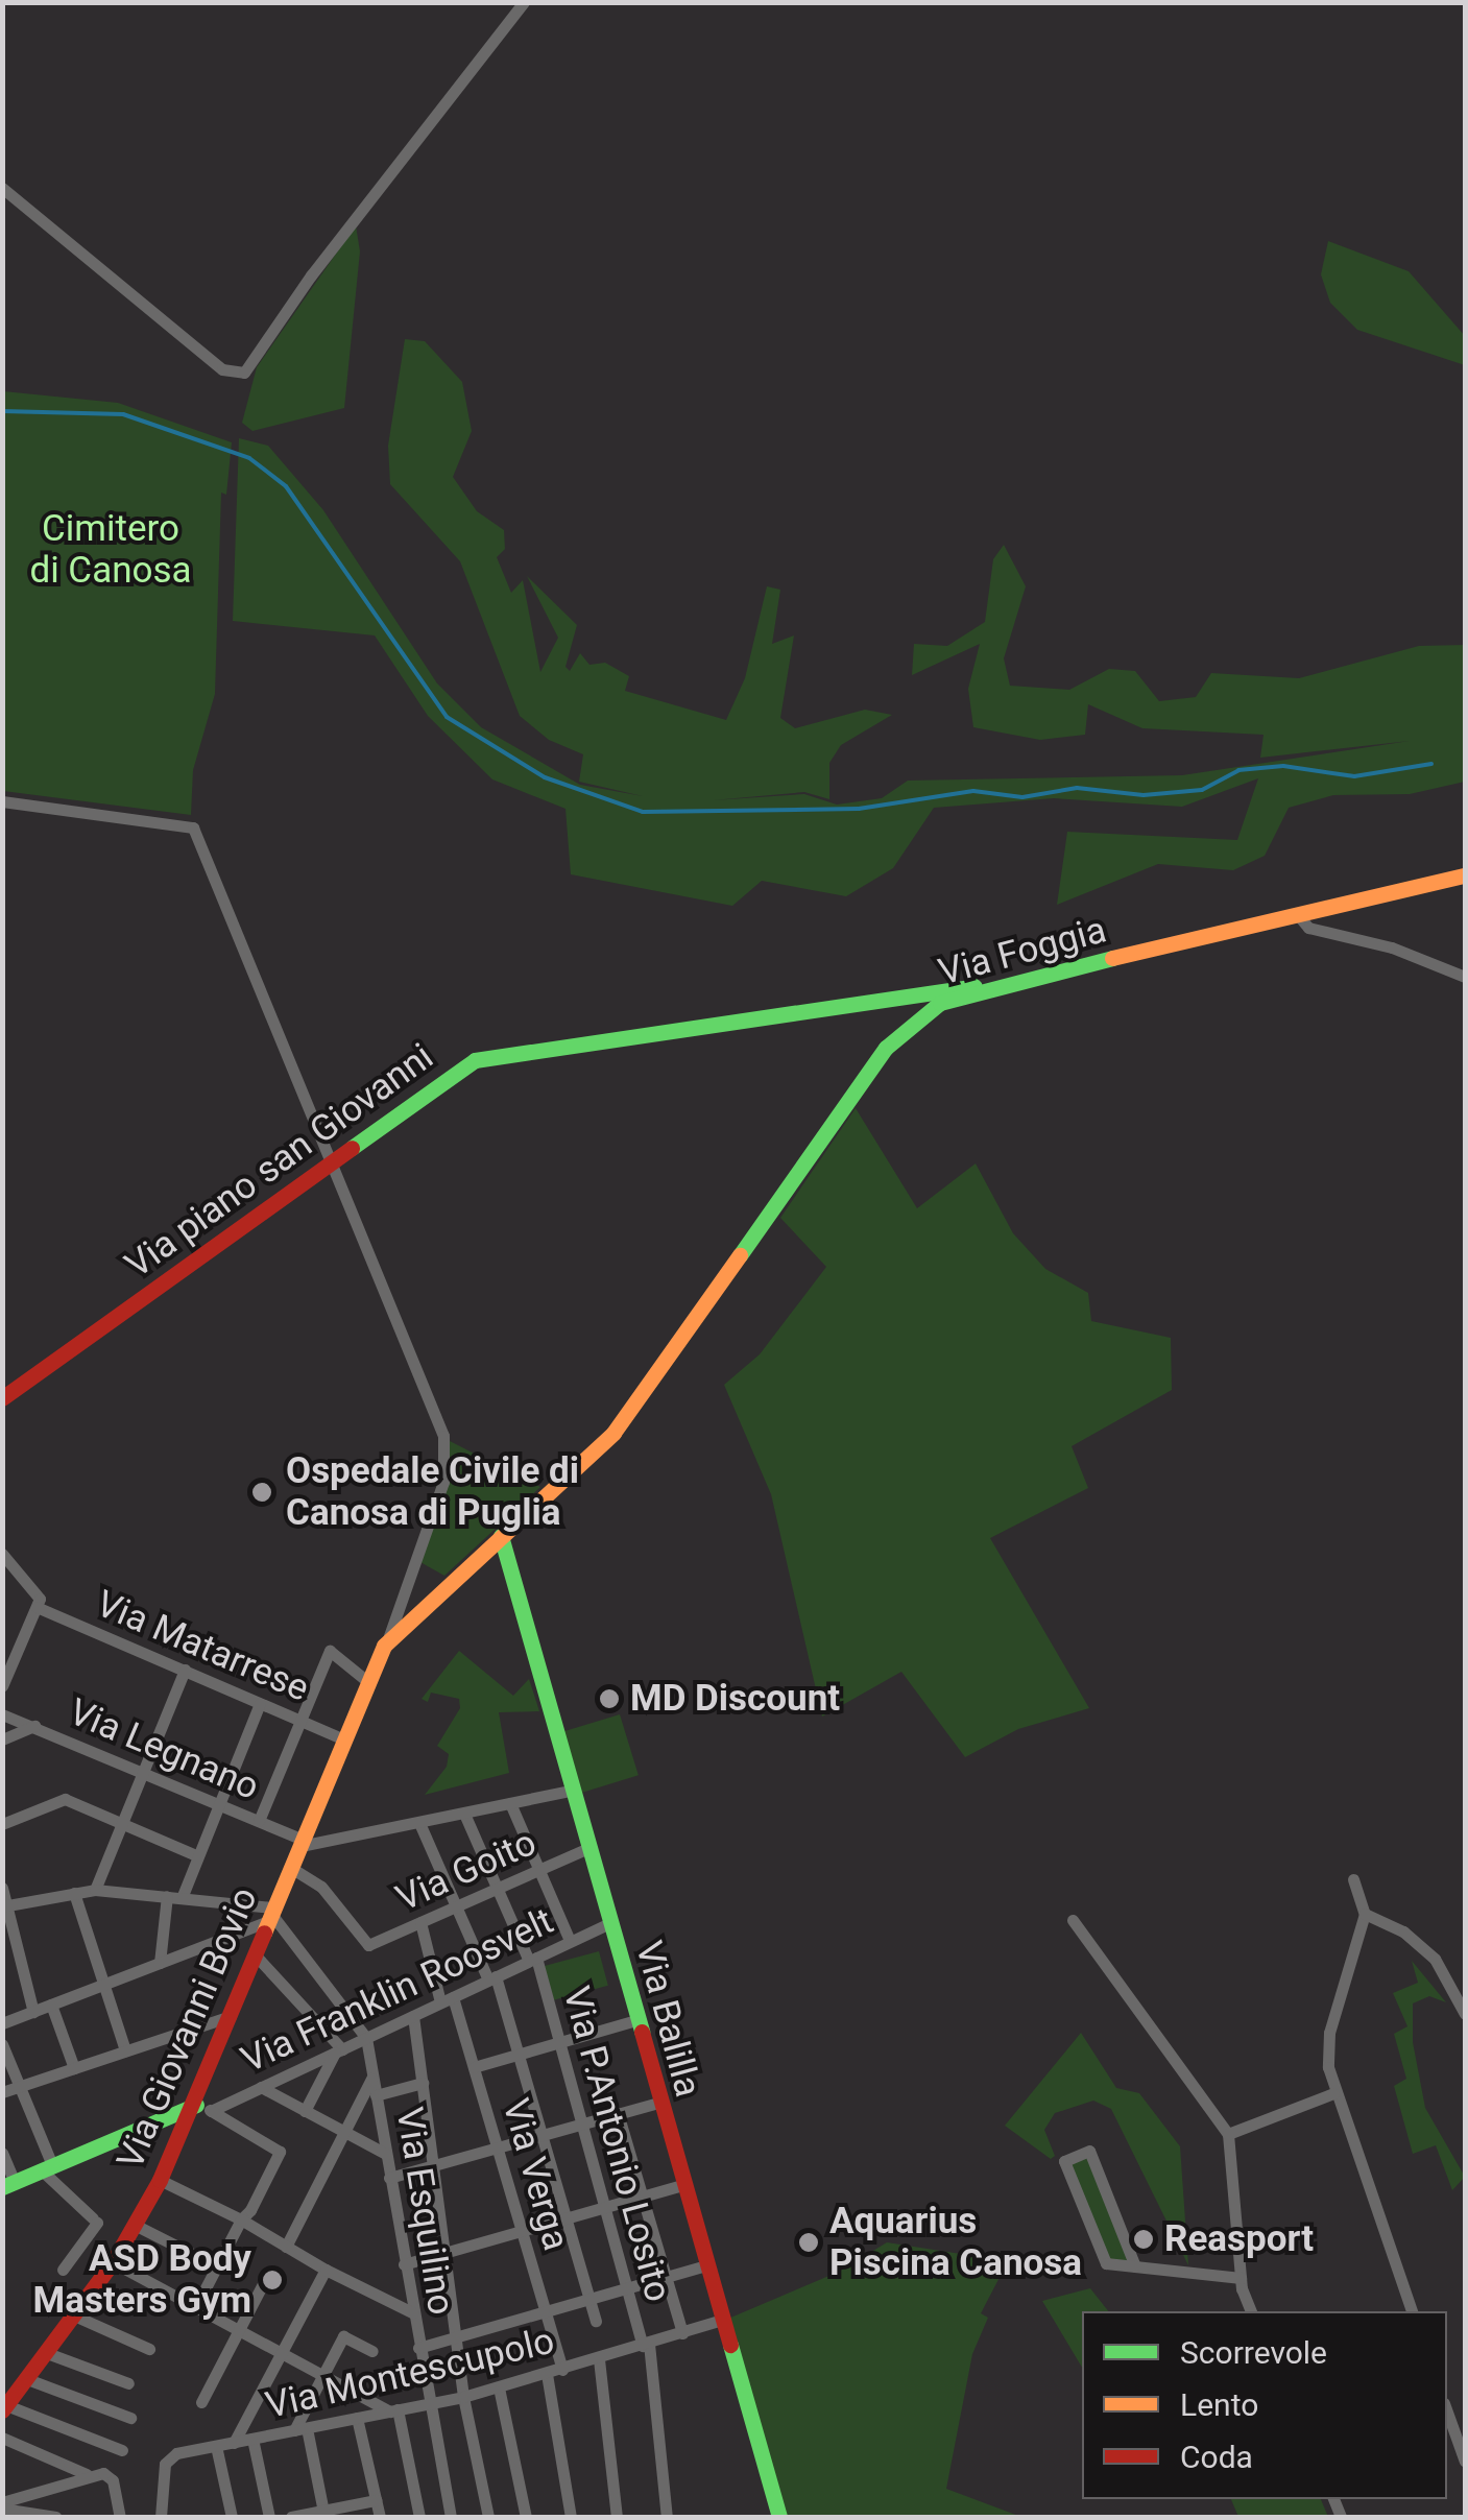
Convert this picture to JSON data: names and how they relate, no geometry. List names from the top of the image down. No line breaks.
{"streets":{"street":["Via Foggia","Via piano san Giovanni","Via Matarrese","Via Legnano","Via Goito","Via Franklin Roosvelt","Via Balilla","Via Giovanni Bovio","Via P.Antonio Losito","Via Verga","Via Esquilino","Via Montescupolo"]},"crossings":[["Via Foggia","Via piano san Giovanni"],["Via Foggia","Via Balilla"],["Via Foggia","Via Giovanni Bovio"],["Via Matarrese","Via Giovanni Bovio"],["Via Legnano","Via Giovanni Bovio"],["Via Goito","Via Balilla"],["Via Goito","Via Giovanni Bovio"],["Via Goito","Via P.Antonio Losito"],["Via Goito","Via Verga"],["Via Franklin Roosvelt","Via Balilla"],["Via Franklin Roosvelt","Via Giovanni Bovio"],["Via Franklin Roosvelt","Via P.Antonio Losito"],["Via Franklin Roosvelt","Via Verga"],["Via Franklin Roosvelt","Via Esquilino"],["Via Balilla","Via Montescupolo"],["Via P.Antonio Losito","Via Montescupolo"],["Via Verga","Via Montescupolo"],["Via Esquilino","Via Montescupolo"]],"parks":["Cimitero di Canosa"],"places":["Ospedale Civile di Canosa di Puglia","MD Discount","Reasport","Aquarius Piscina Canosa","ASD Body Masters Gym"],"legend":["Scorrevole","Lento","Coda"]}
